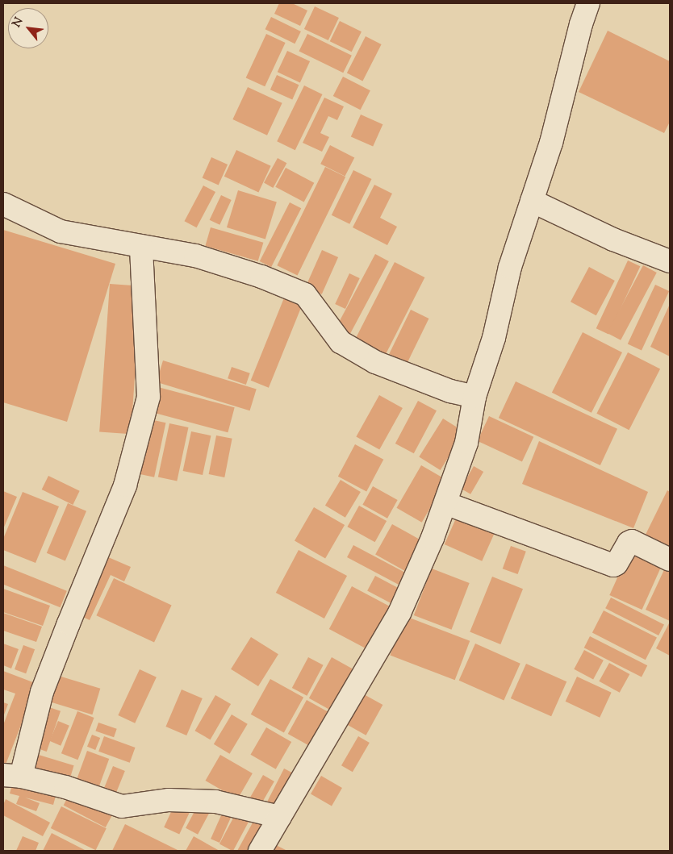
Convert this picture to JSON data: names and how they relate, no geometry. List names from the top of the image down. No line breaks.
{"north":"top left"}
